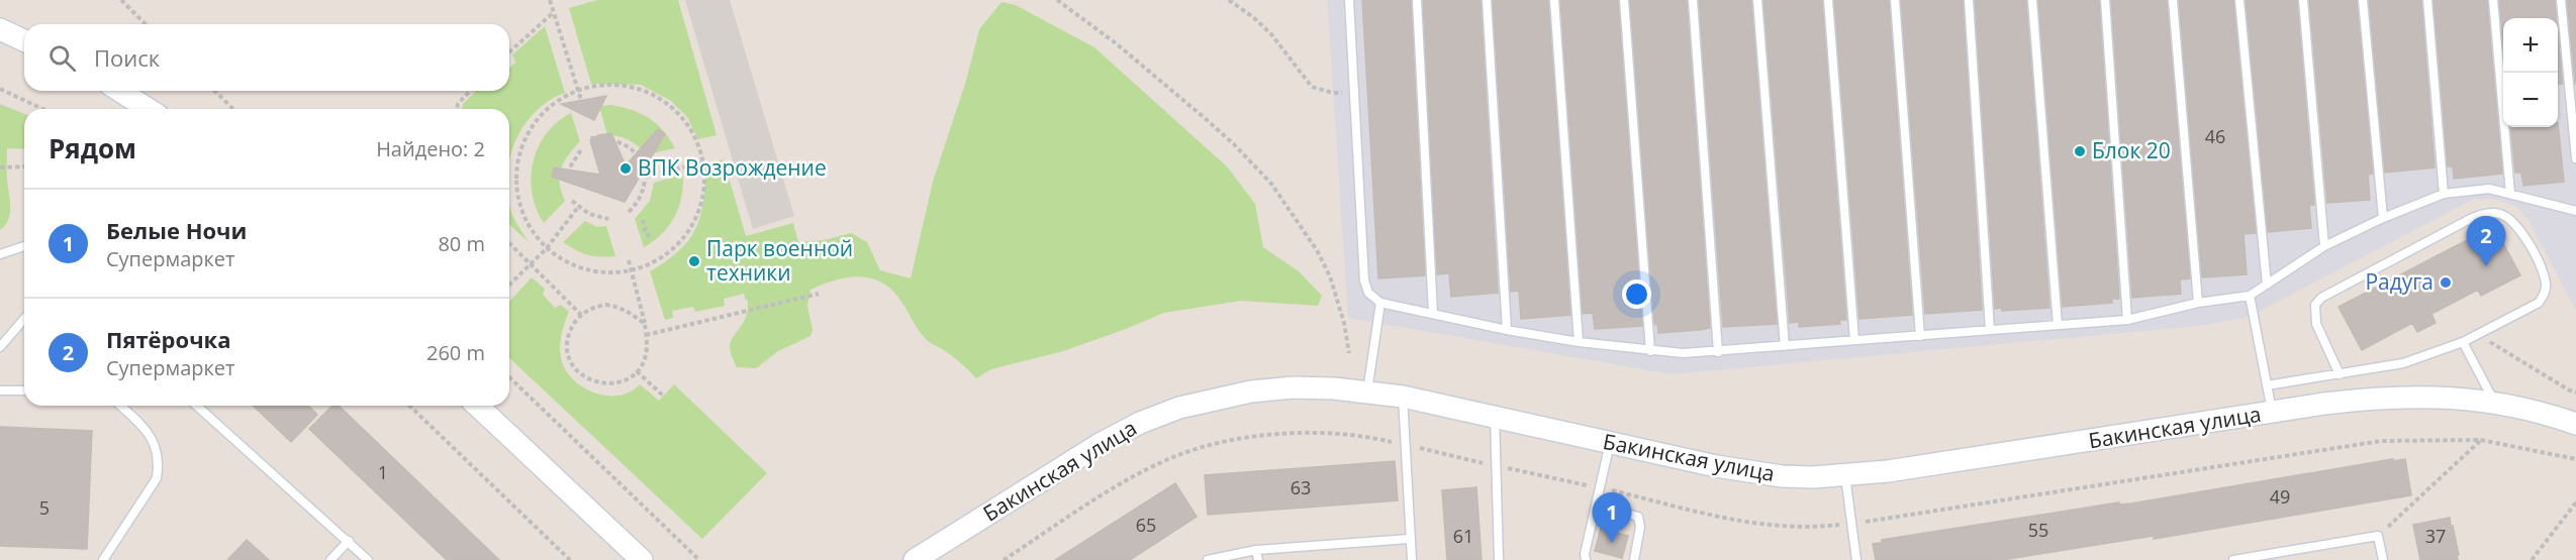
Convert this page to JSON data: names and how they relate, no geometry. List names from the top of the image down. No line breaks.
{"streets":{"street":["Бакинская улица"]},"places":["Блок 20","ВПК Возрождение","Парк военной техники","Радуга"],"house_numbers":["46","1","63","49","5","65","55","61","37"],"page":{"map_buttons":["+","−"],"search":"Поиск","heading":["Рядом","Найдено: 2"],"list":[{"mark":"1","name":"Белые Ночи","note":"Супермаркет","value":"80 m"},{"mark":"2","name":"Пятёрочка","note":"Супермаркет","value":"260 m"}],"pins":["2","1"]}}
